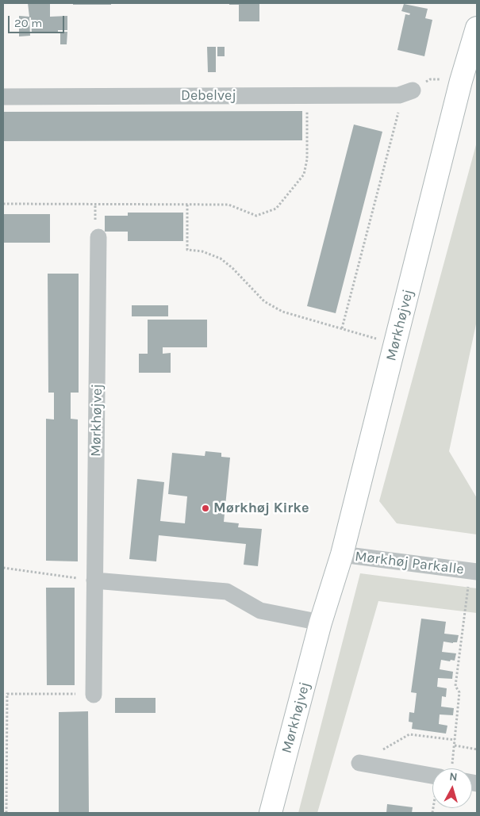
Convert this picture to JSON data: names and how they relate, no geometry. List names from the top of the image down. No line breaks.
{"streets":{"street":["Debelvej","Mørkhøjvej","Mørkhøj Parkalle"]},"crossings":[["Mørkhøjvej","Mørkhøj Parkalle"]],"places":["Mørkhøj Kirke"],"scale_bar":"20 m","north":"top"}
